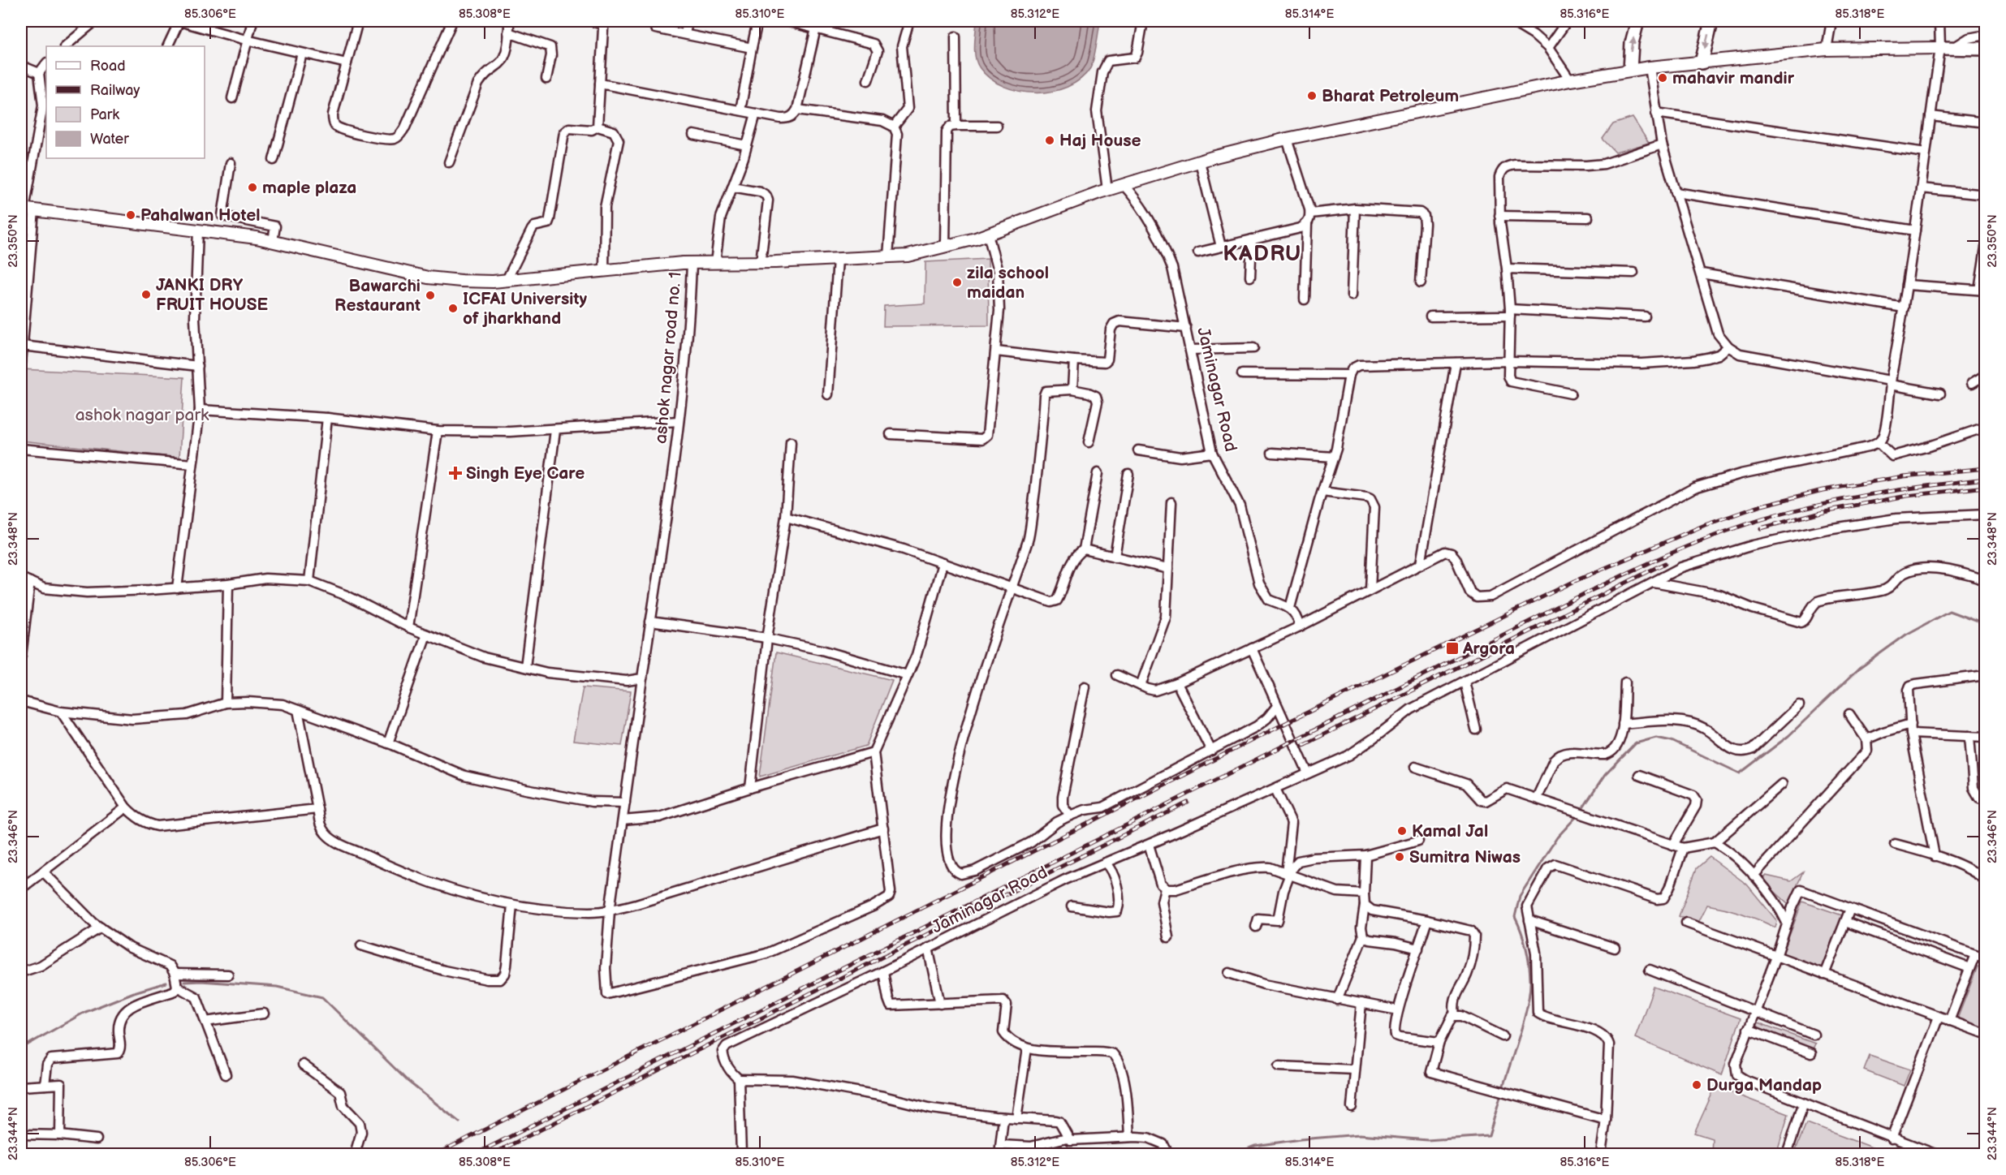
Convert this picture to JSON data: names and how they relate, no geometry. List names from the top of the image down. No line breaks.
{"streets":{"street":["ashok nagar road no. 1","Jaminagar Road"]},"districts":["KADRU"],"parks":["ashok nagar park"],"places":{"other":["mahavir mandir","Bharat Petroleum","Haj House","maple plaza","Pahalwan Hotel","zila school maidan","JANKI DRY FRUIT HOUSE","Bawarchi Restaurant","ICFAI University of jharkhand","Kamal Jal","Sumitra Niwas","Durga Mandap"],"health":["Singh Eye Care"],"transit":["Argora"]},"legend":["Road","Railway","Park","Water"],"coordinates":["85.306°E","85.308°E","85.310°E","85.312°E","85.314°E","85.316°E","85.318°E","23.350°N","23.348°N","23.346°N","23.344°N"]}
